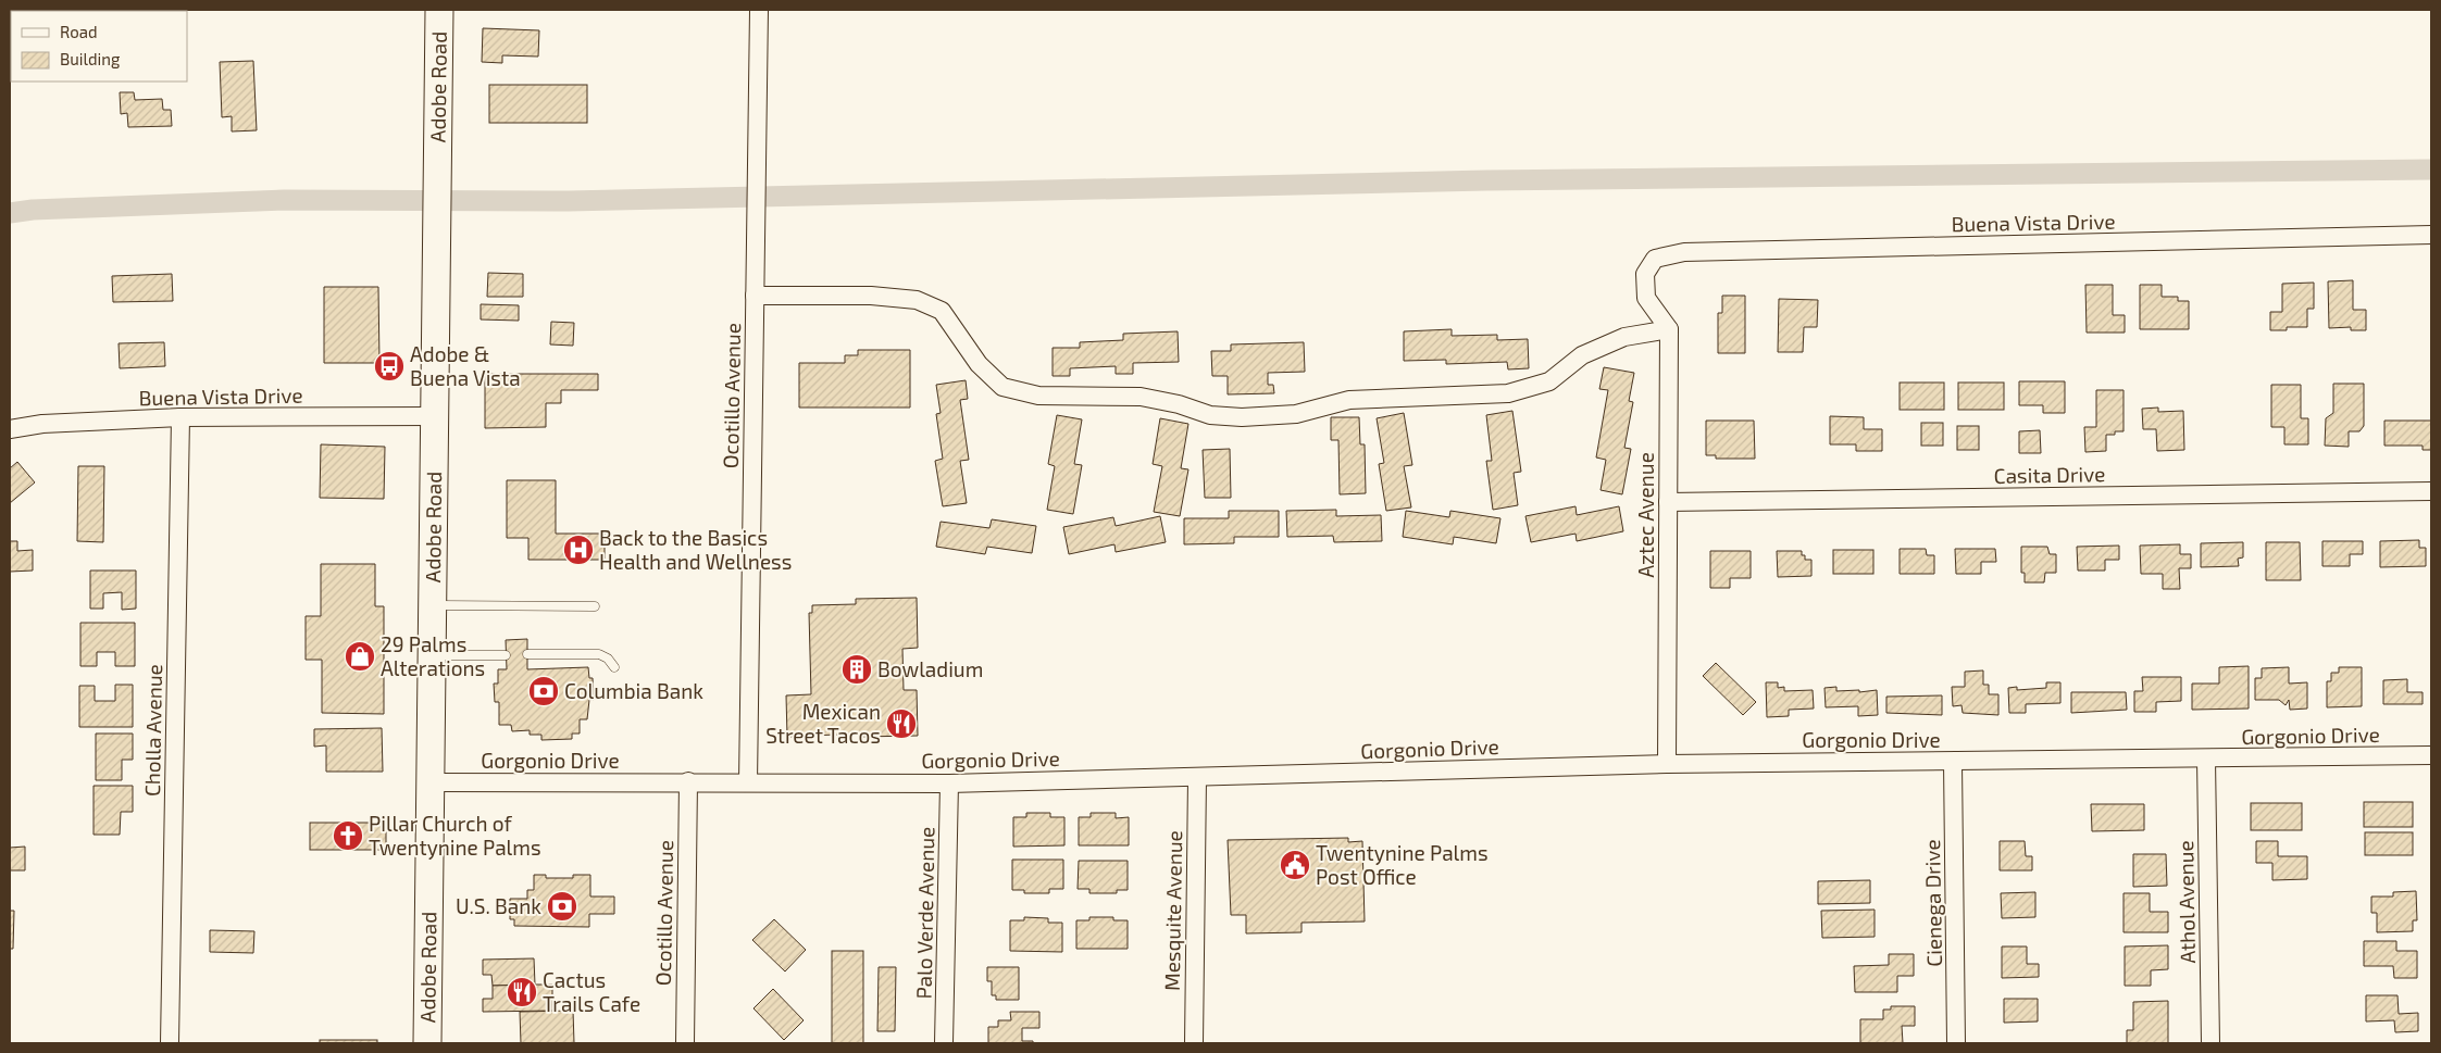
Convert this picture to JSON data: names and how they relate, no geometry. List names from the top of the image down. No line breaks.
{"streets":{"main road":["Adobe Road"],"street":["Buena Vista Drive","Ocotillo Avenue","Casita Drive","Aztec Avenue","Cholla Avenue","Gorgonio Drive","Athol Avenue","Cienega Drive","Mesquite Avenue","Palo Verde Avenue"]},"crossings":[["Adobe Road","Buena Vista Drive"],["Adobe Road","Gorgonio Drive"],["Buena Vista Drive","Aztec Avenue"],["Buena Vista Drive","Cholla Avenue"],["Ocotillo Avenue","Gorgonio Drive"],["Casita Drive","Aztec Avenue"],["Aztec Avenue","Gorgonio Drive"],["Gorgonio Drive","Athol Avenue"],["Gorgonio Drive","Cienega Drive"],["Gorgonio Drive","Mesquite Avenue"],["Gorgonio Drive","Palo Verde Avenue"]],"places":{"bus stop":["Adobe & Buena Vista"],"hospital":["Back to the Basics Health and Wellness"],"shop":["29 Palms Alterations"],"building":["Bowladium"],"bank":["Columbia Bank","U.S. Bank"],"restaurant":["Mexican Street Tacos","Cactus Trails Cafe"],"church":["Pillar Church of Twentynine Palms"],"public building":["Twentynine Palms Post Office"]},"legend":["Road","Building"]}
